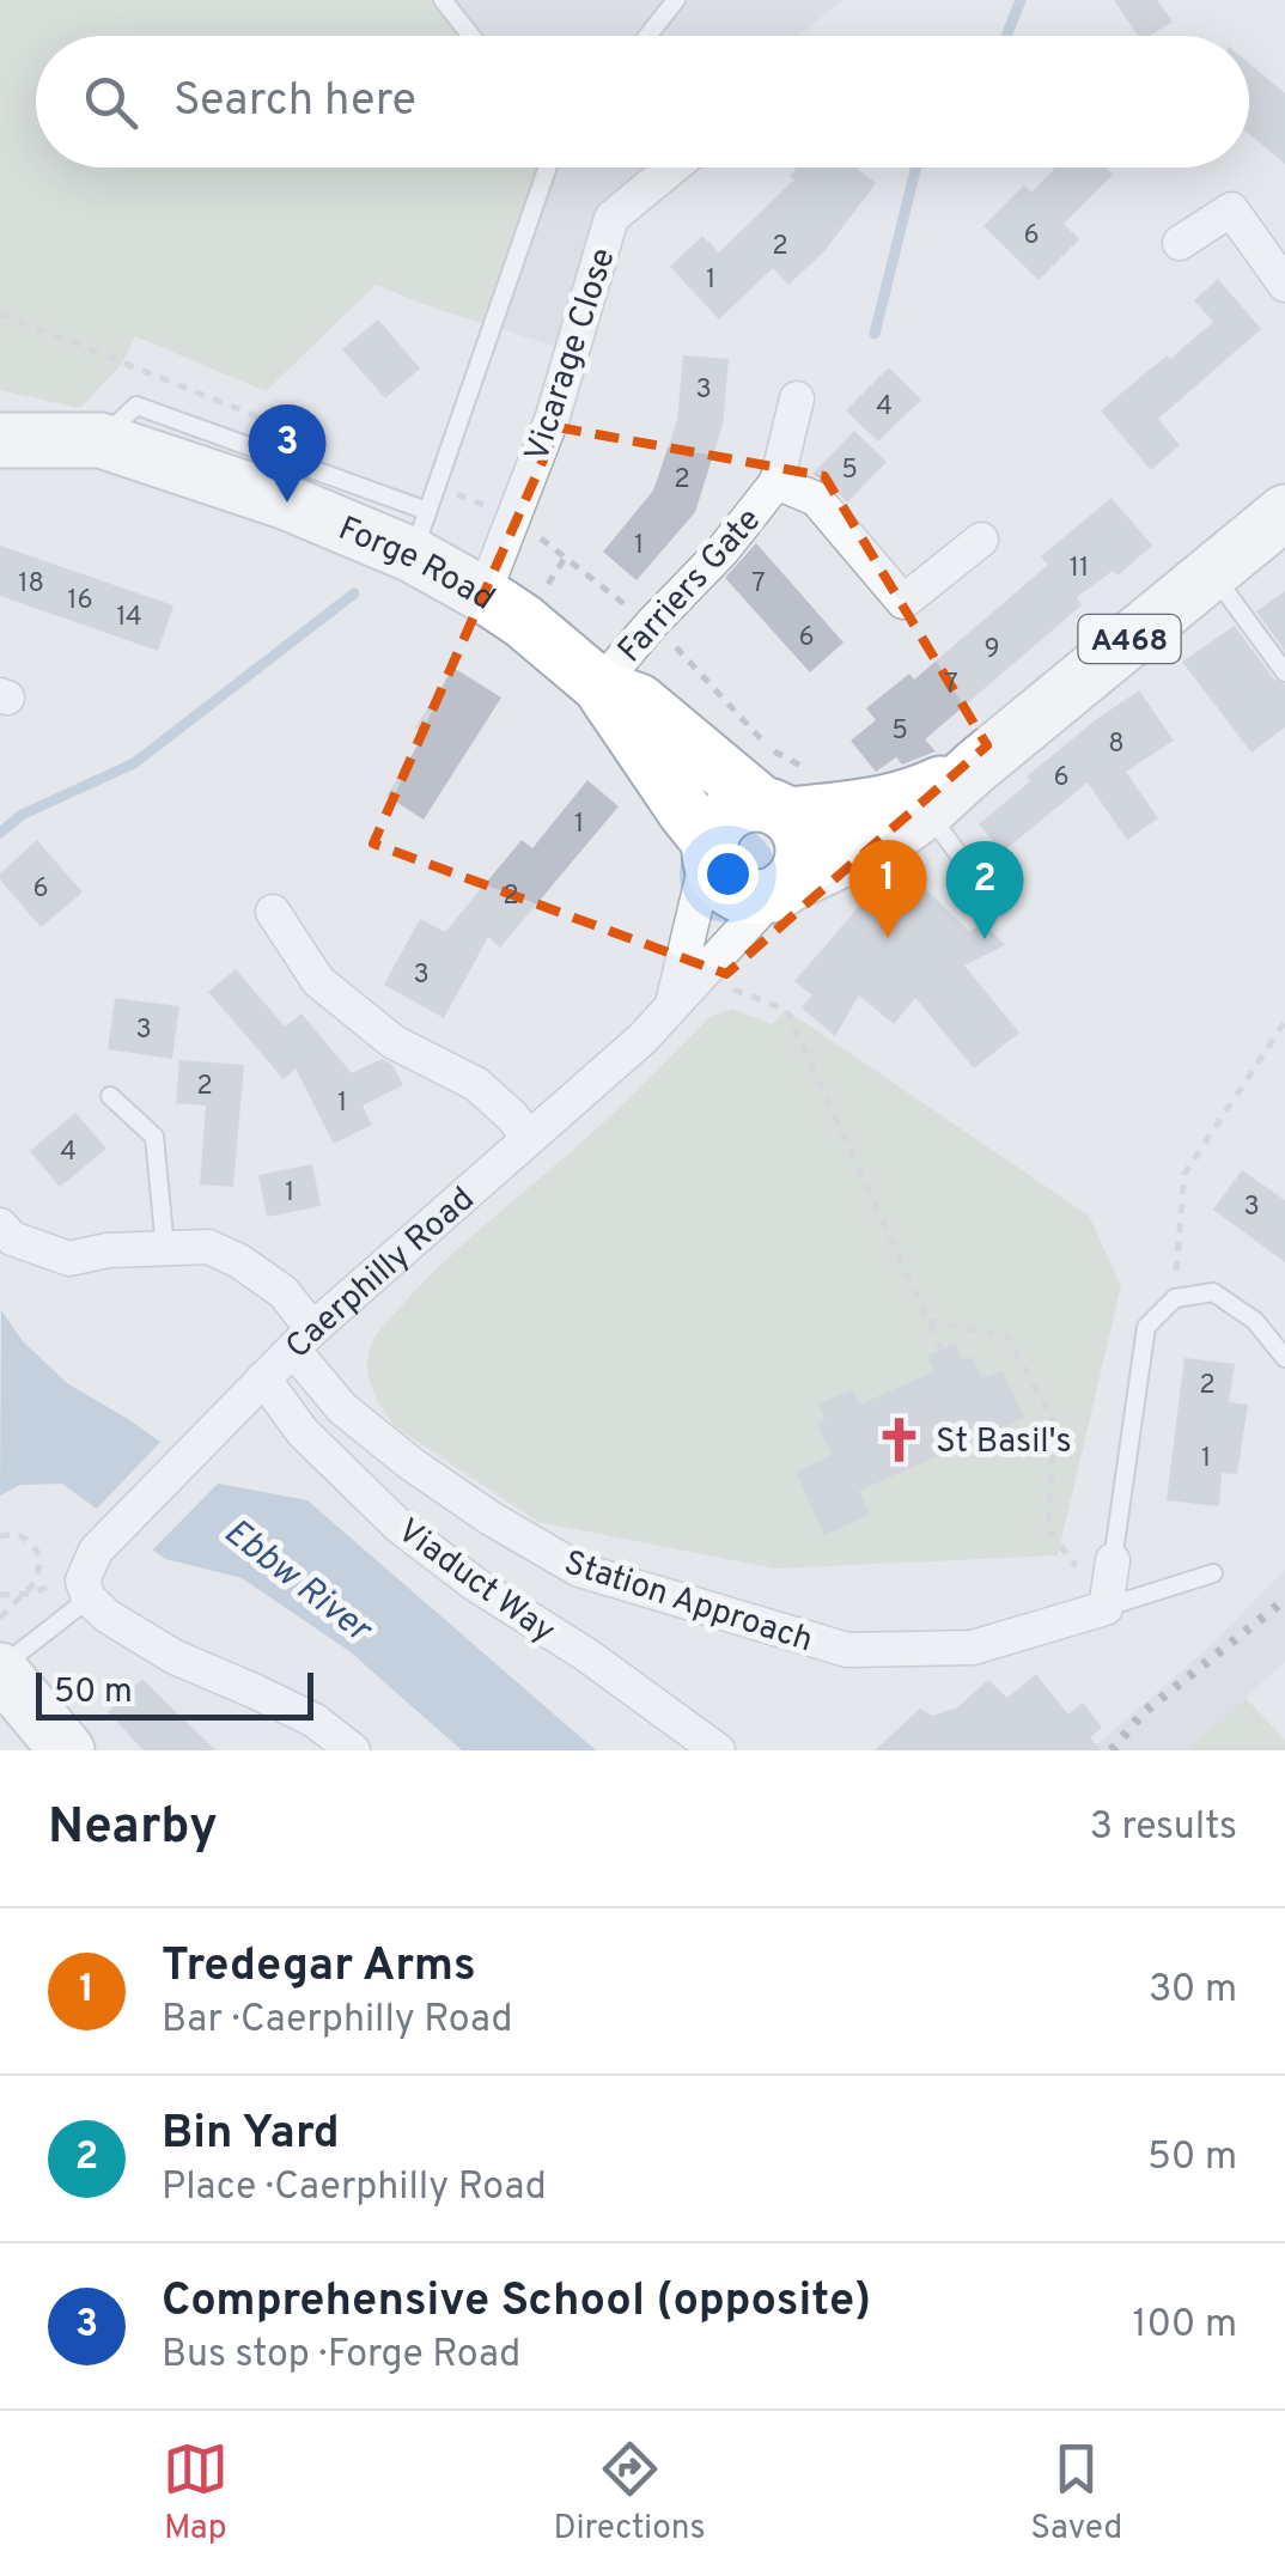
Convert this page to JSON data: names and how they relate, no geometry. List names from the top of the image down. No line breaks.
{"streets":{"main road":["Forge Road","A468","Caerphilly Road"],"street":["Vicarage Close","Farriers Gate","Viaduct Way","Station Approach"]},"crossings":[["Vicarage Close","Forge Road"],["Forge Road","Farriers Gate"],["Forge Road","Caerphilly Road"],["Caerphilly Road","Viaduct Way"],["Caerphilly Road","Station Approach"]],"water":["Ebbw River"],"places":{"church":["St Basil's"]},"house_numbers":["6","2","1","3","4","5","2","1","11","18","7","16","14","6","9","7","5","8","6","1","6","2","3","3","2","1","4","1","3","2","1"],"scale_bar":"50 m","page":{"search":"Search here","pins":["3","1","2"],"scale":"50 m","heading":["Nearby","3 results"],"list":[{"mark":"1","name":"Tredegar Arms","note":"Bar · Caerphilly Road","value":"30 m"},{"mark":"2","name":"Bin Yard","note":"Place · Caerphilly Road","value":"50 m"},{"mark":"3","name":"Comprehensive School (opposite)","note":"Bus stop · Forge Road","value":"100 m"}],"nav":["Map","Directions","Saved"]}}
